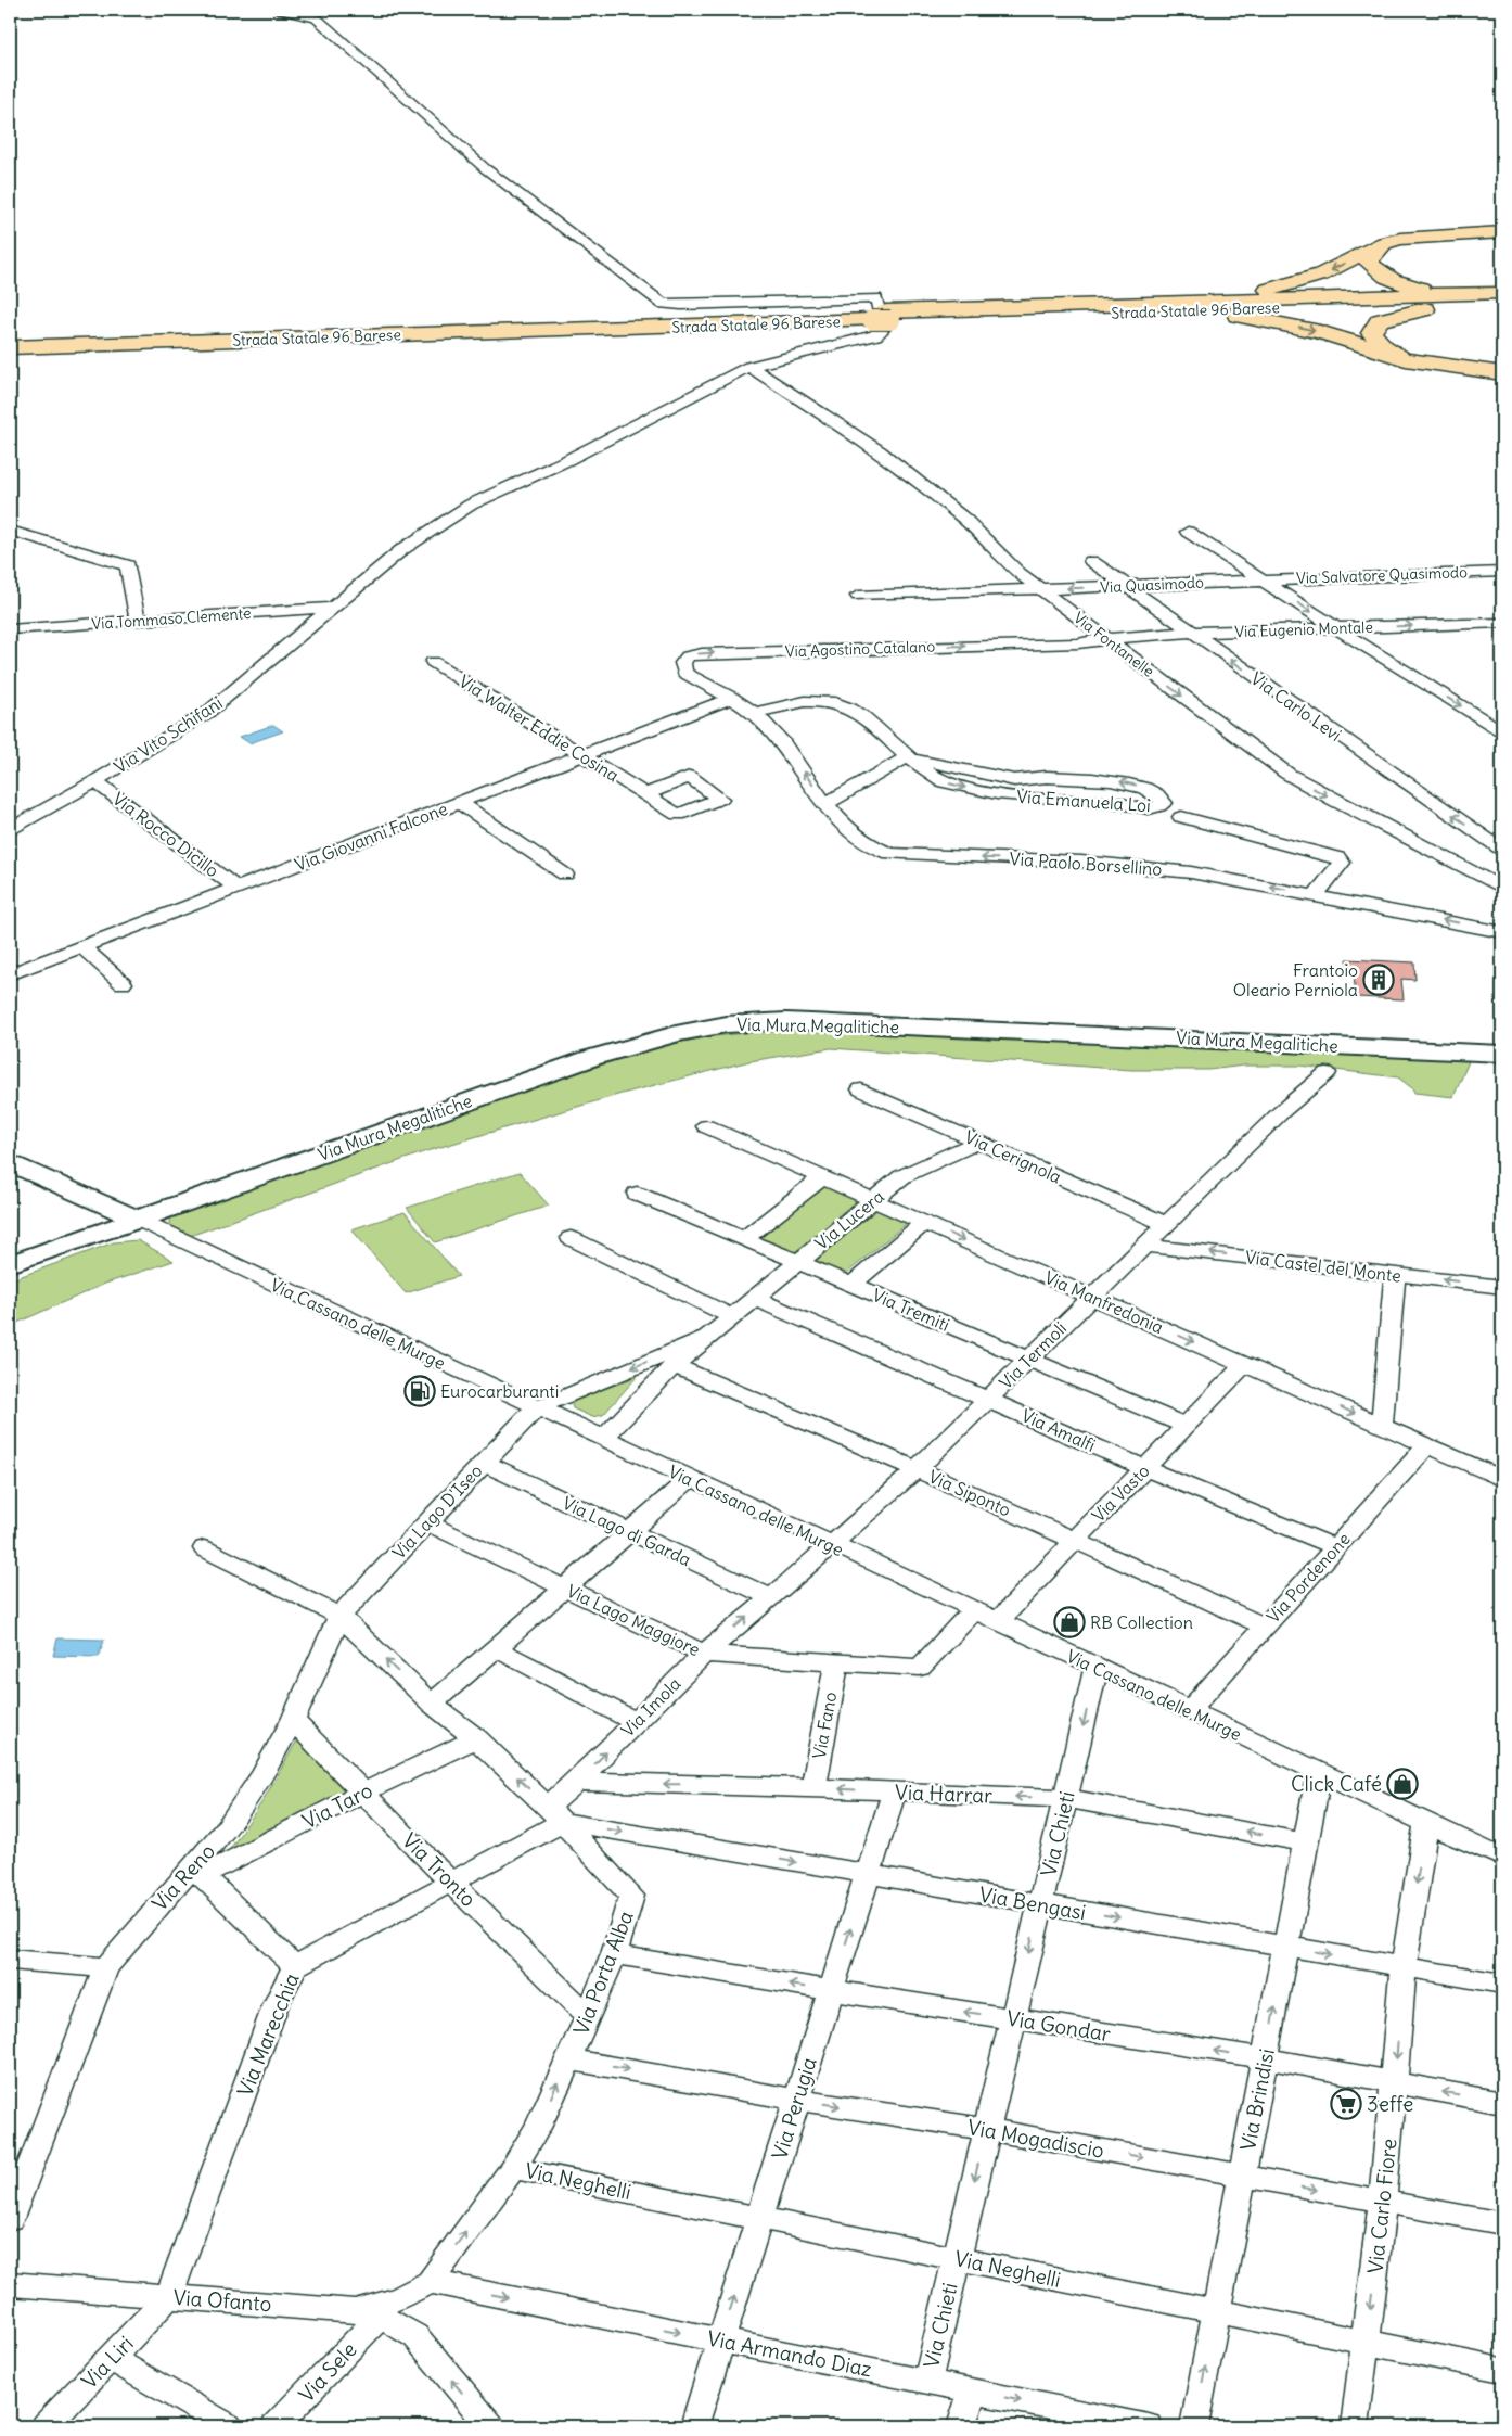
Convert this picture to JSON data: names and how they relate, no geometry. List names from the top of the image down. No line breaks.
{"streets":{"highway":["Strada Statale 96 Barese"],"street":["Via Salvatore Quasimodo","Via Quasimodo","Via Tommaso Clemente","Via Eugenio Montale","Via Fontanelle","Via Agostino Catalano","Via Carlo Levi","Via Walter Eddie Cosina","Via Vito Schifani","Via Emanuela Loi","Via Rocco Dicillo","Via Giovanni Falcone","Via Paolo Borsellino","Via Mura Megalitiche","Via Cerignola","Via Lucera","Via Castel del Monte","Via Manfredonia","Via Tremiti","Via Cassano delle Murge","Via Termoli","Via Amalfi","Via Siponto","Via Vasto","Via Lago D'Iseo","Via Lago di Garda","Via Pordenone","Via Lago Maggiore","Via Imola","Via Fano","Via Harrar","Via Taro","Via Chieti","Via Tronto","Via Reno","Via Bengasi","Via Porta Alba","Via Gondar","Via Marecchia","Via Brindisi","Via Perugia","Via Mogadiscio","Via Neghelli","Via Carlo Fiore","Via Ofanto","Via Armando Diaz","Via Liri","Via Sele"]},"crossings":[["Via Salvatore Quasimodo","Via Quasimodo"],["Via Quasimodo","Via Fontanelle"],["Via Quasimodo","Via Carlo Levi"],["Via Tommaso Clemente","Via Vito Schifani"],["Via Eugenio Montale","Via Fontanelle"],["Via Eugenio Montale","Via Agostino Catalano"],["Via Eugenio Montale","Via Carlo Levi"],["Via Fontanelle","Via Agostino Catalano"],["Via Fontanelle","Via Vito Schifani"],["Via Agostino Catalano","Via Giovanni Falcone"],["Via Agostino Catalano","Via Paolo Borsellino"],["Via Walter Eddie Cosina","Via Giovanni Falcone"],["Via Vito Schifani","Via Rocco Dicillo"],["Via Emanuela Loi","Via Paolo Borsellino"],["Via Rocco Dicillo","Via Giovanni Falcone"],["Via Giovanni Falcone","Via Paolo Borsellino"],["Via Mura Megalitiche","Via Cassano delle Murge"],["Via Cerignola","Via Lucera"],["Via Cerignola","Via Termoli"],["Via Lucera","Via Manfredonia"],["Via Lucera","Via Tremiti"],["Via Lucera","Via Cassano delle Murge"],["Via Lucera","Via Amalfi"],["Via Lucera","Via Siponto"],["Via Lucera","Via Lago D'Iseo"],["Via Castel del Monte","Via Termoli"],["Via Manfredonia","Via Termoli"],["Via Manfredonia","Via Vasto"],["Via Manfredonia","Via Pordenone"],["Via Tremiti","Via Termoli"],["Via Tremiti","Via Vasto"],["Via Cassano delle Murge","Via Termoli"],["Via Cassano delle Murge","Via Vasto"],["Via Cassano delle Murge","Via Lago D'Iseo"],["Via Cassano delle Murge","Via Pordenone"],["Via Cassano delle Murge","Via Lago Maggiore"],["Via Cassano delle Murge","Via Imola"],["Via Cassano delle Murge","Via Chieti"],["Via Cassano delle Murge","Via Brindisi"],["Via Cassano delle Murge","Via Carlo Fiore"],["Via Termoli","Via Amalfi"],["Via Termoli","Via Siponto"],["Via Termoli","Via Imola"],["Via Amalfi","Via Vasto"],["Via Amalfi","Via Pordenone"],["Via Siponto","Via Vasto"],["Via Siponto","Via Pordenone"],["Via Lago D'Iseo","Via Lago di Garda"],["Via Lago D'Iseo","Via Lago Maggiore"],["Via Lago D'Iseo","Via Reno"],["Via Lago D'Iseo","Via Porta Alba"],["Via Lago di Garda","Via Imola"],["Via Lago Maggiore","Via Imola"],["Via Lago Maggiore","Via Fano"],["Via Imola","Via Harrar"],["Via Imola","Via Bengasi"],["Via Imola","Via Porta Alba"],["Via Imola","Via Marecchia"],["Via Fano","Via Harrar"],["Via Harrar","Via Chieti"],["Via Harrar","Via Brindisi"],["Via Harrar","Via Perugia"],["Via Taro","Via Tronto"],["Via Taro","Via Reno"],["Via Taro","Via Porta Alba"],["Via Chieti","Via Bengasi"],["Via Chieti","Via Gondar"],["Via Chieti","Via Mogadiscio"],["Via Chieti","Via Neghelli"],["Via Chieti","Via Armando Diaz"],["Via Tronto","Via Reno"],["Via Tronto","Via Porta Alba"],["Via Tronto","Via Marecchia"],["Via Reno","Via Porta Alba"],["Via Bengasi","Via Porta Alba"],["Via Bengasi","Via Marecchia"],["Via Bengasi","Via Brindisi"],["Via Bengasi","Via Perugia"],["Via Bengasi","Via Carlo Fiore"],["Via Porta Alba","Via Gondar"],["Via Porta Alba","Via Marecchia"],["Via Porta Alba","Via Mogadiscio"],["Via Porta Alba","Via Neghelli"],["Via Porta Alba","Via Ofanto"],["Via Porta Alba","Via Armando Diaz"],["Via Gondar","Via Brindisi"],["Via Gondar","Via Perugia"],["Via Gondar","Via Carlo Fiore"],["Via Marecchia","Via Ofanto"],["Via Marecchia","Via Liri"],["Via Brindisi","Via Mogadiscio"],["Via Brindisi","Via Neghelli"],["Via Perugia","Via Mogadiscio"],["Via Perugia","Via Neghelli"],["Via Perugia","Via Armando Diaz"],["Via Mogadiscio","Via Carlo Fiore"],["Via Neghelli","Via Carlo Fiore"],["Via Ofanto","Via Armando Diaz"],["Via Ofanto","Via Liri"],["Via Ofanto","Via Sele"]],"one_way":["Via Quasimodo","Via Eugenio Montale","Via Paolo Borsellino","Via Castel del Monte","Via Manfredonia","Via Harrar","Via Chieti","Via Bengasi","Via Gondar","Via Perugia","Via Mogadiscio","Via Carlo Fiore","Via Armando Diaz"],"places":{"building":["Frantoio Oleario Perniola"],"fuel station":["Eurocarburanti"],"shop":["RB Collection","Click Café"],"supermarket":["3effe"]}}
